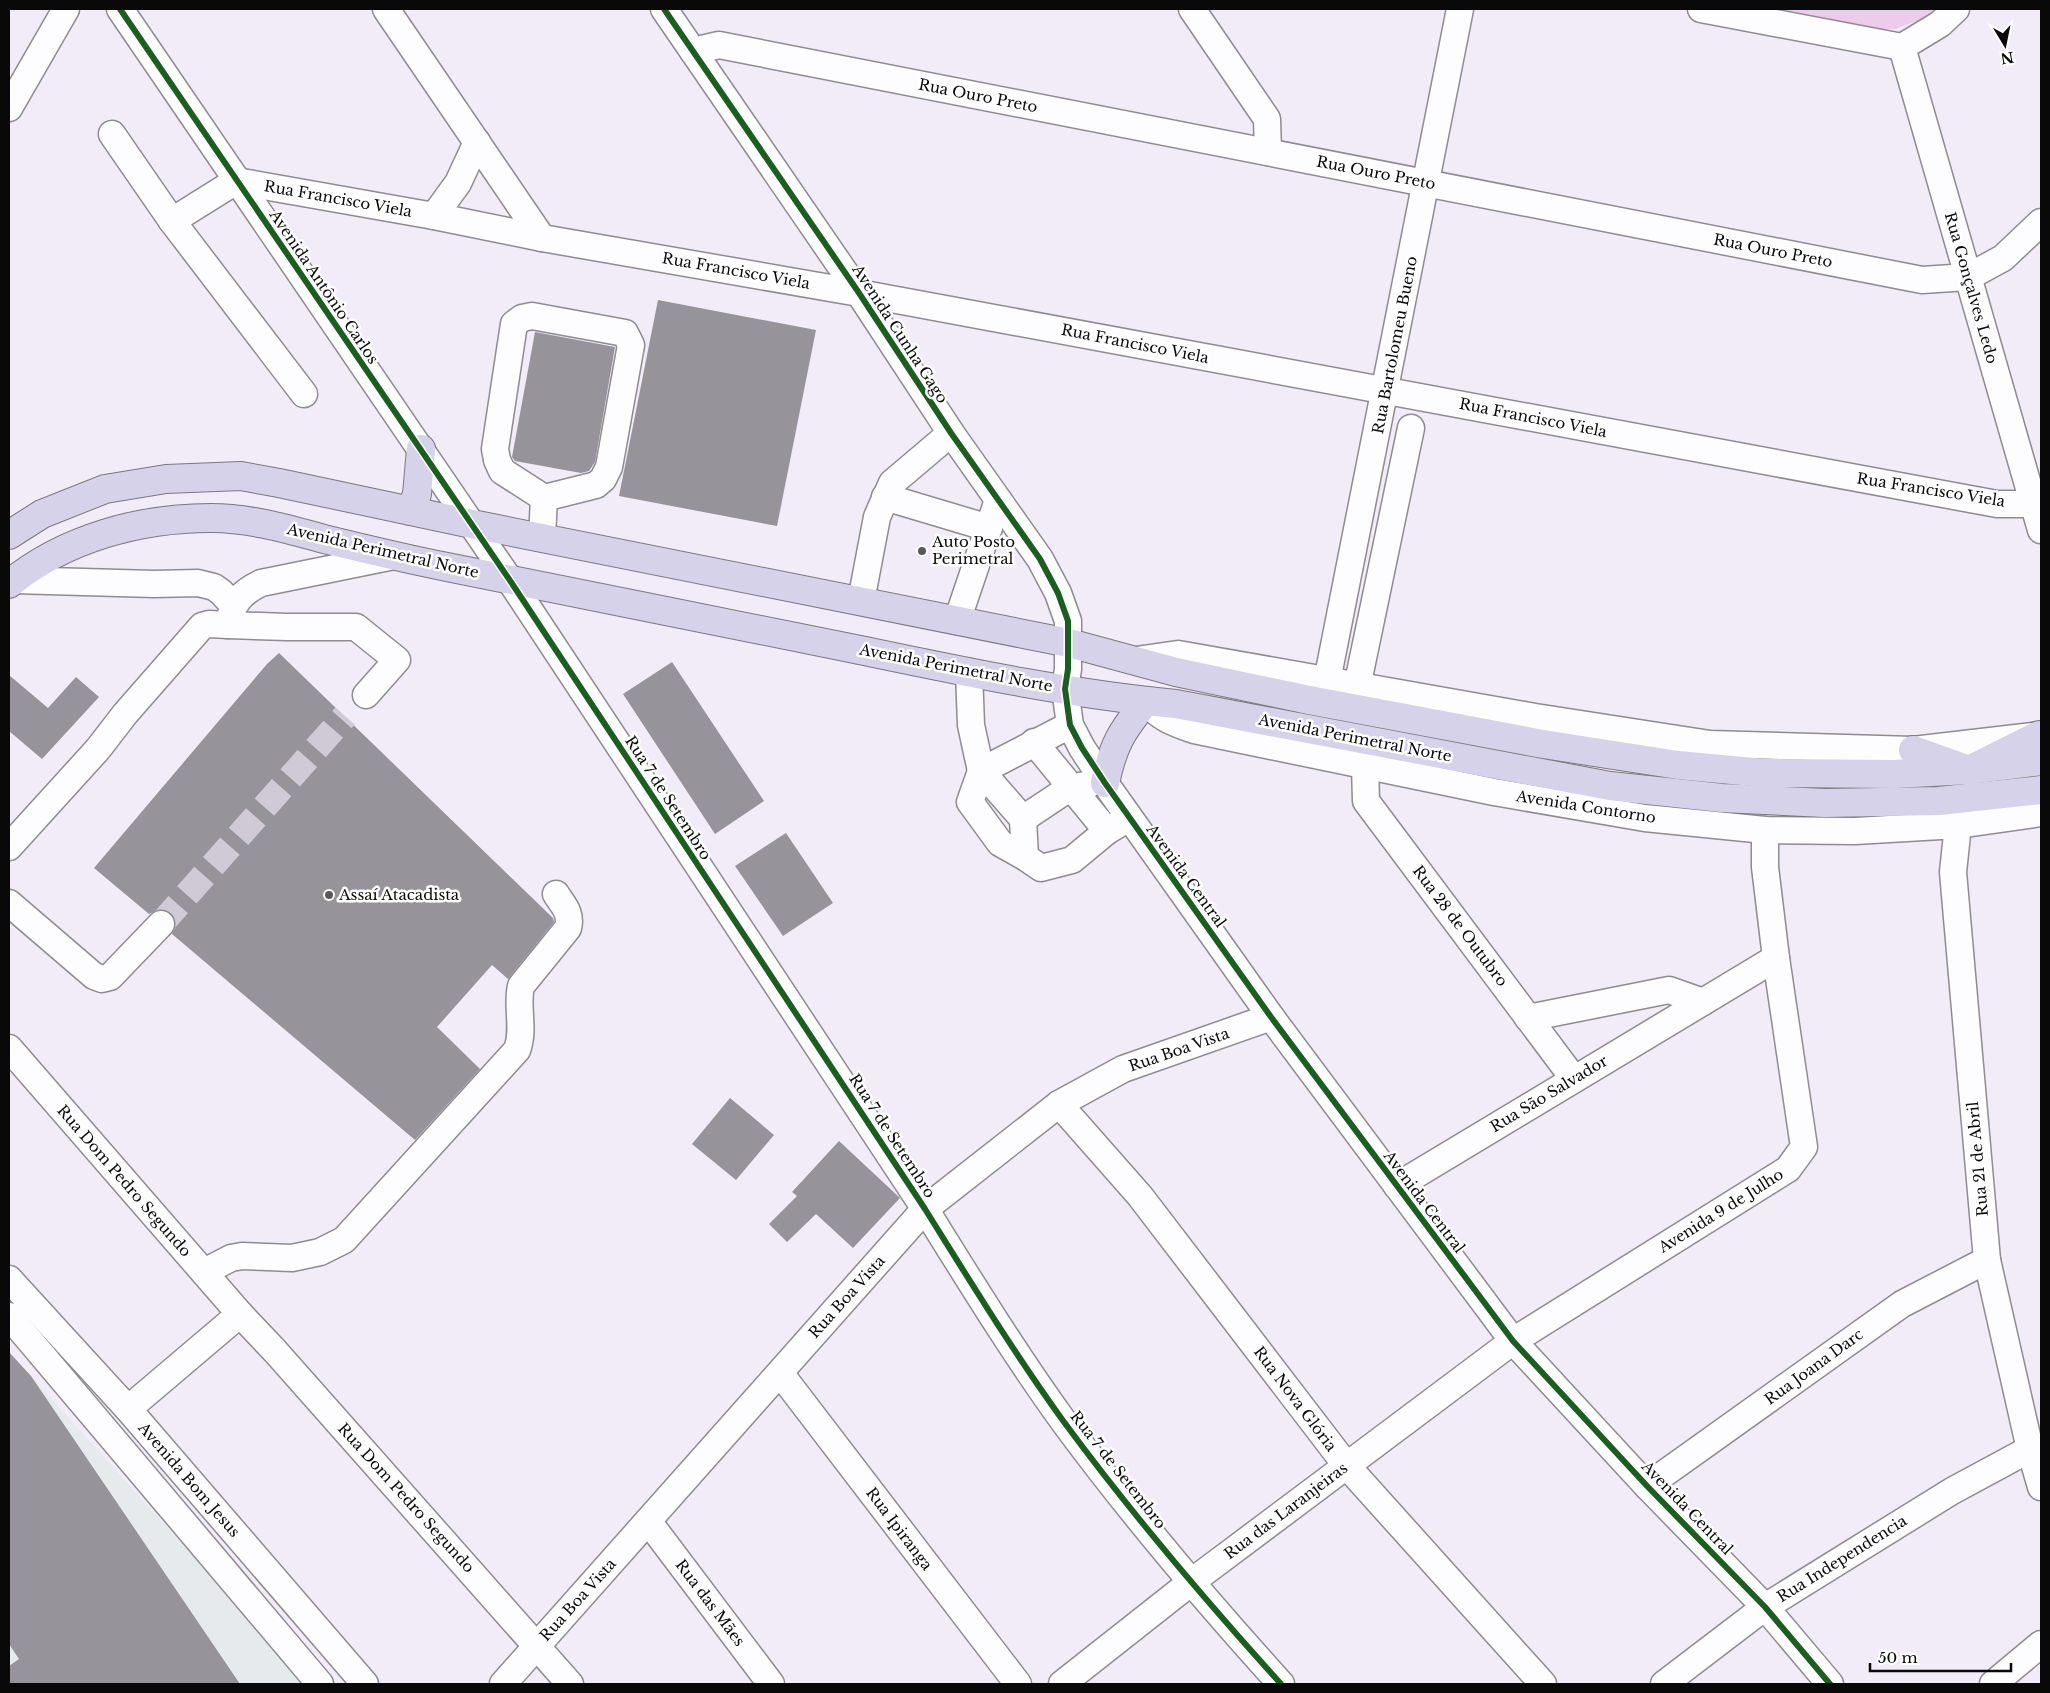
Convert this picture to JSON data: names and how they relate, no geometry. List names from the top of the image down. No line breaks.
{"streets":{"highway":["Avenida Perimetral Norte"],"street":["Rua Ouro Preto","Rua Francisco Viela","Avenida Antônio Carlos","Rua Gonçalves Ledo","Avenida Cunha Gago","Rua Bartolomeu Bueno","Rua 7 de Setembro","Avenida Contorno","Avenida Central","Rua 28 de Outubro","Rua Boa Vista","Rua São Salvador","Rua 21 de Abril","Rua Dom Pedro Segundo","Avenida 9 de Julho","Rua Joana Darc","Rua Nova Glória","Avenida Bom Jesus","Rua das Laranjeiras","Rua Ipiranga","Rua Independencia","Rua das Mães"]},"crossings":[["Rua Ouro Preto","Rua Gonçalves Ledo"],["Rua Ouro Preto","Avenida Cunha Gago"],["Rua Ouro Preto","Rua Bartolomeu Bueno"],["Rua Francisco Viela","Avenida Antônio Carlos"],["Rua Francisco Viela","Rua Gonçalves Ledo"],["Rua Francisco Viela","Avenida Cunha Gago"],["Rua Francisco Viela","Rua Bartolomeu Bueno"],["Avenida Antônio Carlos","Avenida Perimetral Norte"],["Avenida Antônio Carlos","Rua 7 de Setembro"],["Avenida Cunha Gago","Avenida Perimetral Norte"],["Avenida Cunha Gago","Avenida Central"],["Avenida Perimetral Norte","Rua 7 de Setembro"],["Avenida Perimetral Norte","Avenida Contorno"],["Avenida Perimetral Norte","Avenida Central"],["Rua 7 de Setembro","Rua Boa Vista"],["Rua 7 de Setembro","Rua das Laranjeiras"],["Avenida Contorno","Rua 28 de Outubro"],["Avenida Contorno","Rua 21 de Abril"],["Avenida Contorno","Avenida 9 de Julho"],["Avenida Central","Rua Boa Vista"],["Avenida Central","Rua São Salvador"],["Avenida Central","Avenida 9 de Julho"],["Avenida Central","Rua Joana Darc"],["Avenida Central","Rua das Laranjeiras"],["Avenida Central","Rua Independencia"],["Rua 28 de Outubro","Rua São Salvador"],["Rua Boa Vista","Rua Dom Pedro Segundo"],["Rua Boa Vista","Rua Nova Glória"],["Rua Boa Vista","Rua Ipiranga"],["Rua Boa Vista","Rua das Mães"],["Rua São Salvador","Avenida 9 de Julho"],["Rua 21 de Abril","Rua Joana Darc"],["Rua 21 de Abril","Rua Independencia"],["Avenida 9 de Julho","Rua das Laranjeiras"],["Rua Nova Glória","Rua das Laranjeiras"]],"places":["Auto Posto Perimetral","Assaí Atacadista"],"scale_bar":"50 m","north":"bottom"}
